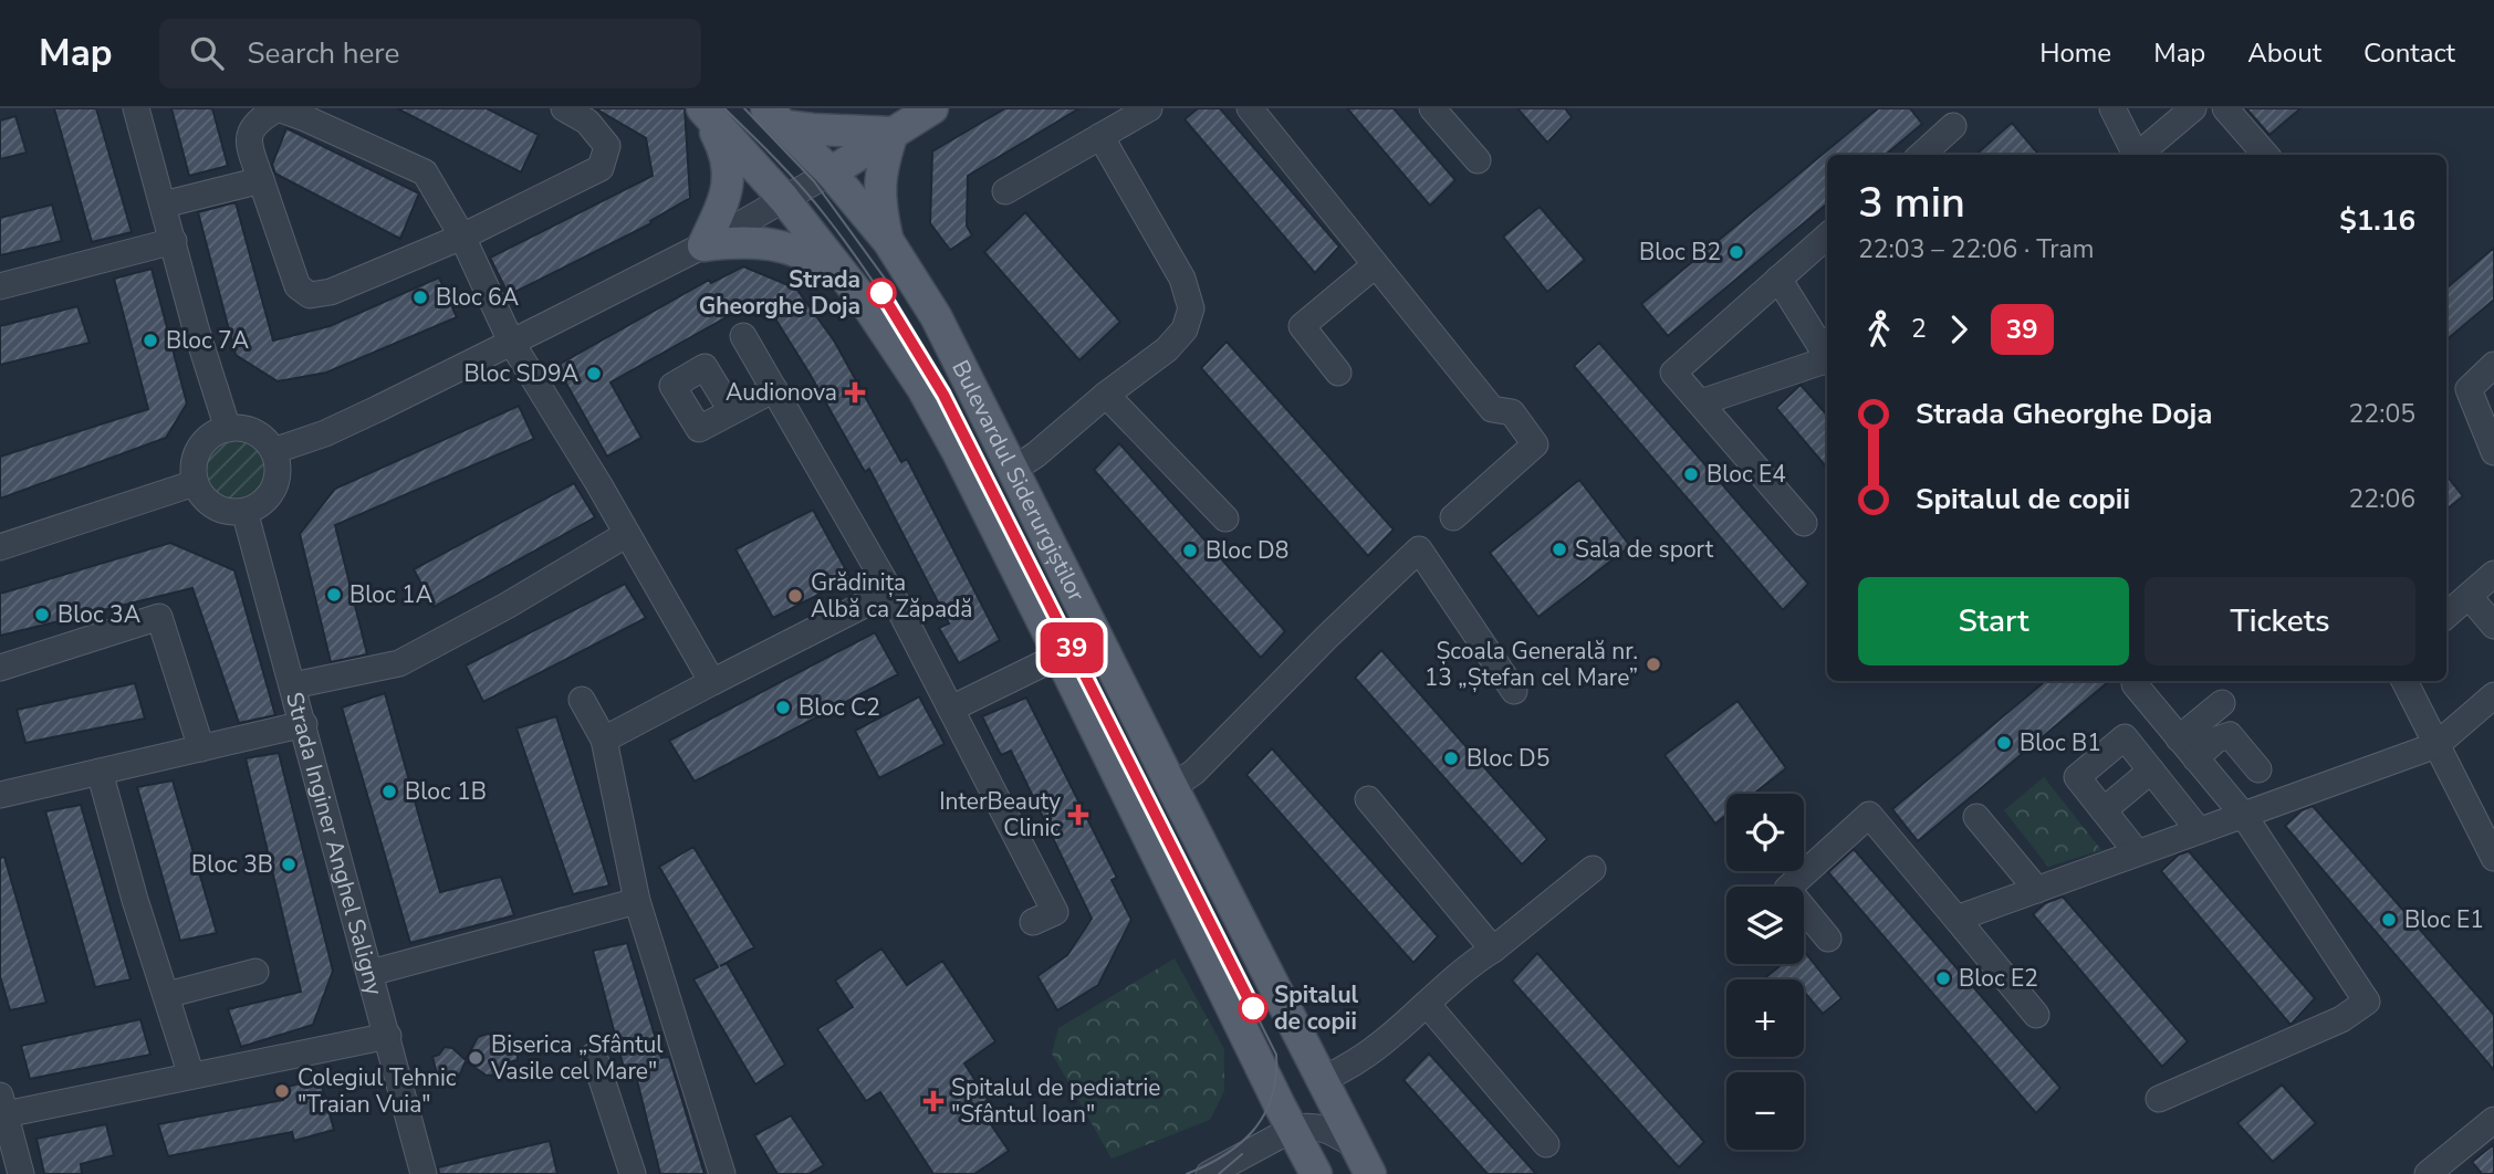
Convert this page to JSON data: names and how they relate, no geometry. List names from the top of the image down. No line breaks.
{"streets":{"main road":["Bulevardul Siderurgiștilor"],"street":["Strada Inginer Anghel Saligny"]},"places":{"other":["Bloc B2","Strada Gheorghe Doja","Bloc 6A","Bloc 7A","Bloc SD9A","Bloc E4","Sala de sport","Bloc D8","Bloc 1A","Grădinița Albă ca Zăpadă","Bloc 3A","Școala Generală nr. 13 „Ștefan cel Mare”","Bloc C2","Bloc B1","Bloc D5","Bloc 1B","Bloc 3B","Bloc E1","Bloc E2","Spitalul de copii","Biserica „Sfântul Vasile cel Mare\"","Colegiul Tehnic \"Traian Vuia\""],"health":["Audionova","InterBeauty Clinic","Spitalul de pediatrie \"Sfântul Ioan\""]},"lines":["tram line 39"],"page":{"header":"Map","search":"Search here","nav":["Home","Map","About","Contact"],"on_map":"39","heading":["3 min","22:03 – 22:06 · Tram","$1.16"],"legs":["2","39"],"list":[{"name":"Strada Gheorghe Doja","value":"22:05"},{"name":"Spitalul de copii","value":"22:06"}],"buttons":["Start","Tickets"],"map_buttons":["+","−"]}}
